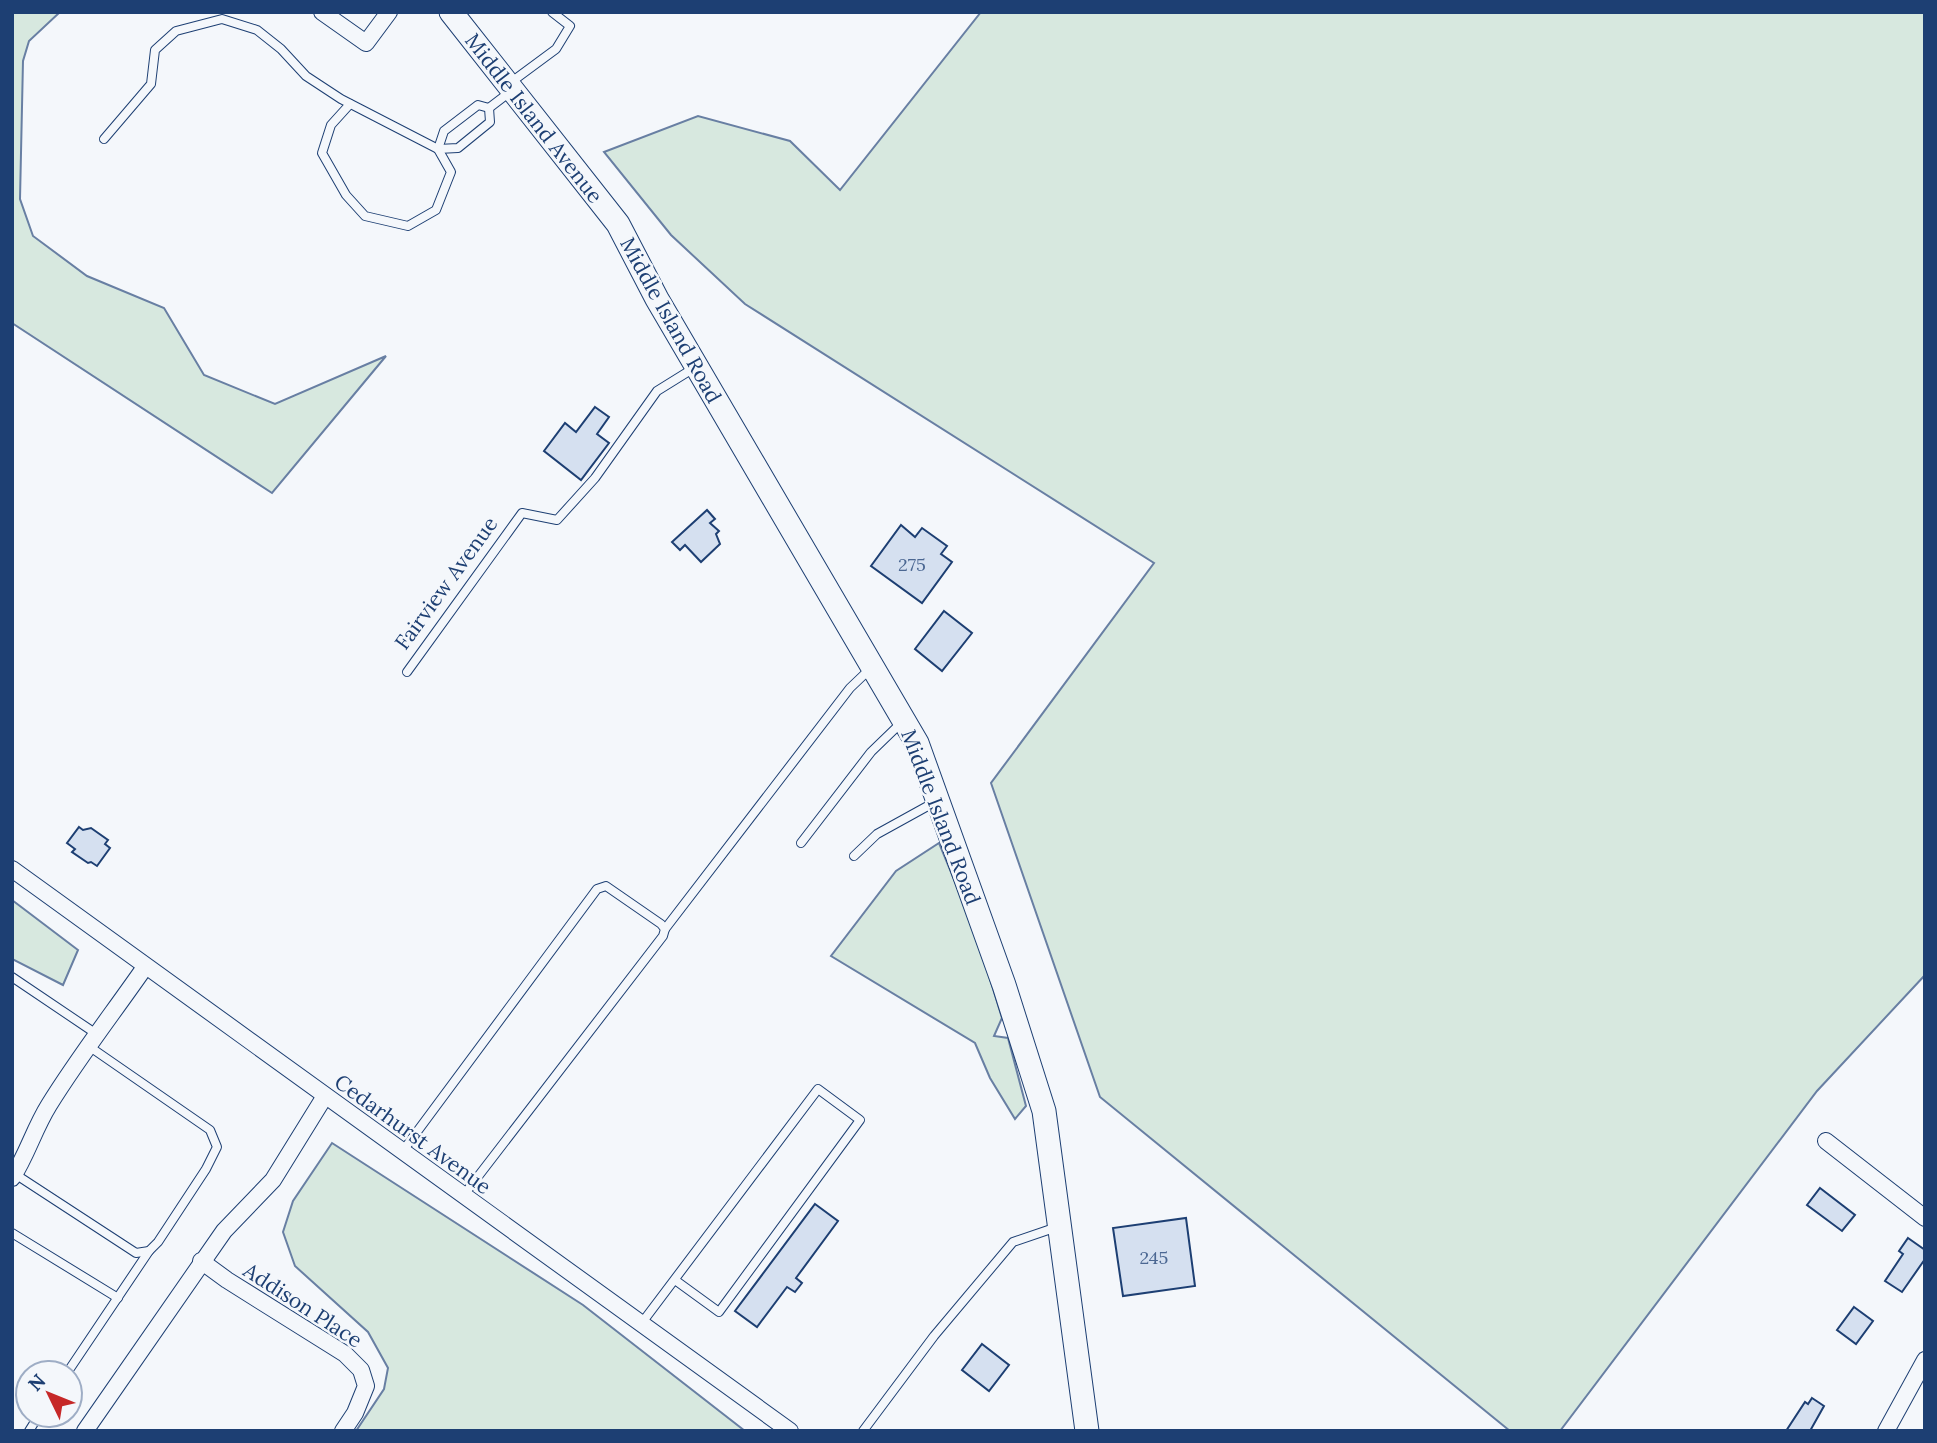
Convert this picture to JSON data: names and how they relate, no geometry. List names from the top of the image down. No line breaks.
{"streets":{"street":["Middle Island Avenue","Middle Island Road","Cedarhurst Avenue","Addison Place"],"lane":["Fairview Avenue"]},"crossings":[["Middle Island Avenue","Middle Island Road"],["Middle Island Road","Fairview Avenue"]],"house_numbers":["275","245"],"north":"top left"}
